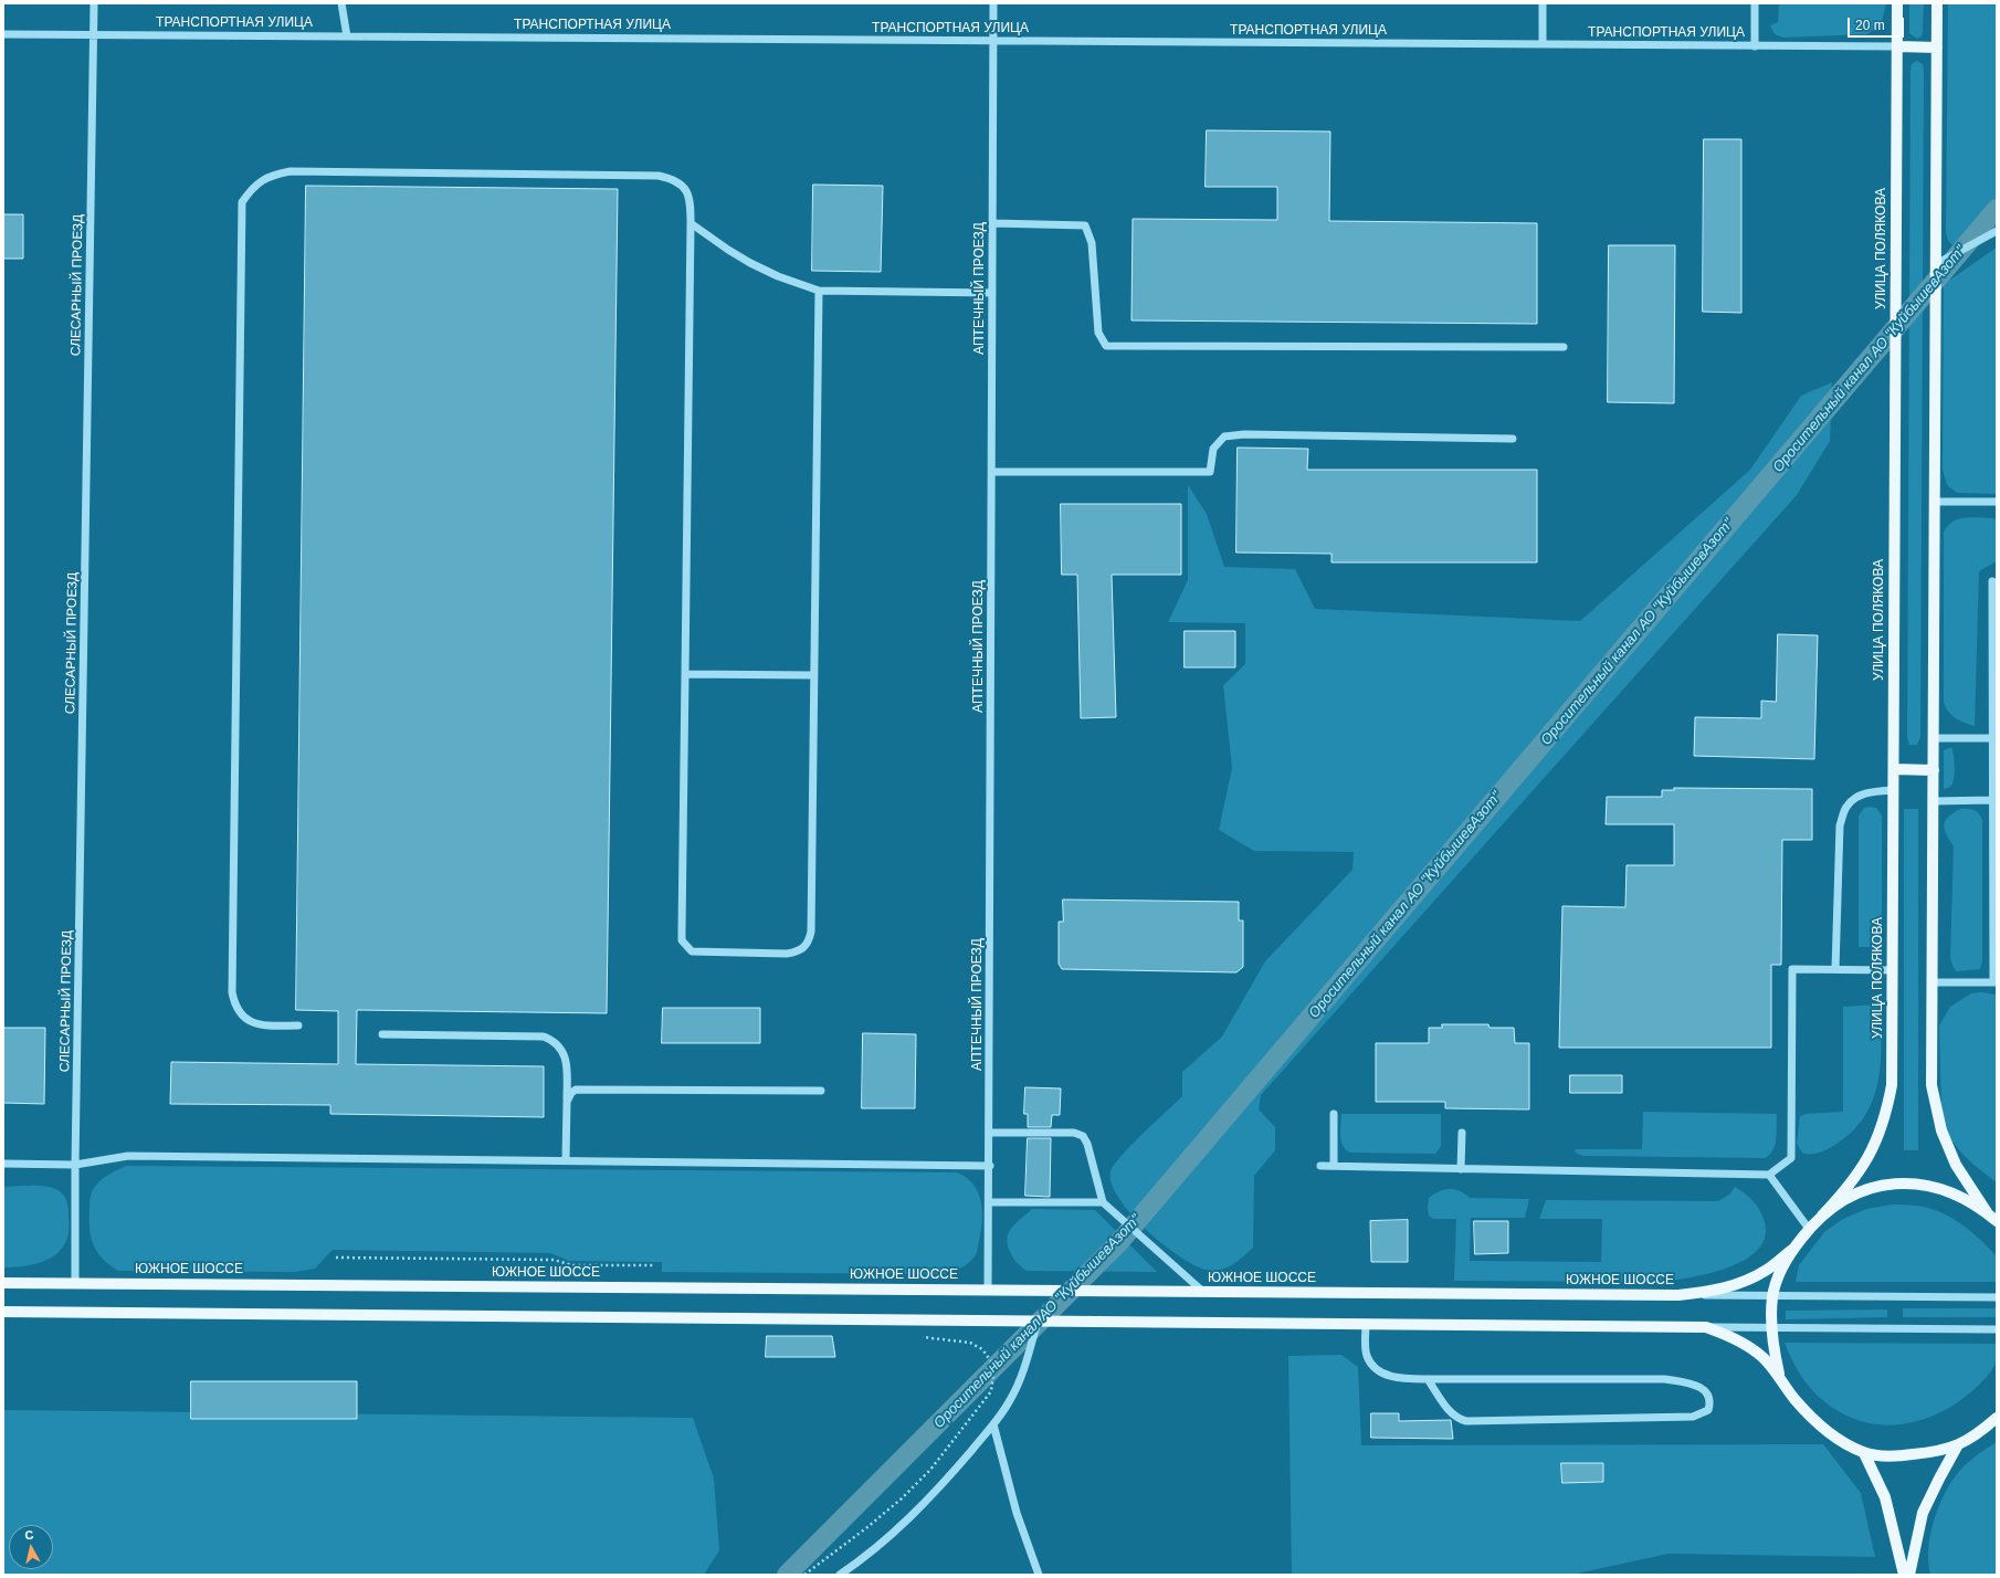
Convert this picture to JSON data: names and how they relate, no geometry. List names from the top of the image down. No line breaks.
{"streets":{"main road":["УЛИЦА ПОЛЯКОВА","ЮЖНОЕ ШОССЕ"],"street":["ТРАНСПОРТНАЯ УЛИЦА","СЛЕСАРНЫЙ ПРОЕЗД","АПТЕЧНЫЙ ПРОЕЗД"]},"crossings":[["ТРАНСПОРТНАЯ УЛИЦА","УЛИЦА ПОЛЯКОВА"],["ТРАНСПОРТНАЯ УЛИЦА","СЛЕСАРНЫЙ ПРОЕЗД"],["ТРАНСПОРТНАЯ УЛИЦА","АПТЕЧНЫЙ ПРОЕЗД"],["УЛИЦА ПОЛЯКОВА","ЮЖНОЕ ШОССЕ"],["СЛЕСАРНЫЙ ПРОЕЗД","ЮЖНОЕ ШОССЕ"],["АПТЕЧНЫЙ ПРОЕЗД","ЮЖНОЕ ШОССЕ"]],"water":["Оросительный канал АО \"КуйбышевАзот\""],"scale_bar":"20 m","north":"top"}
